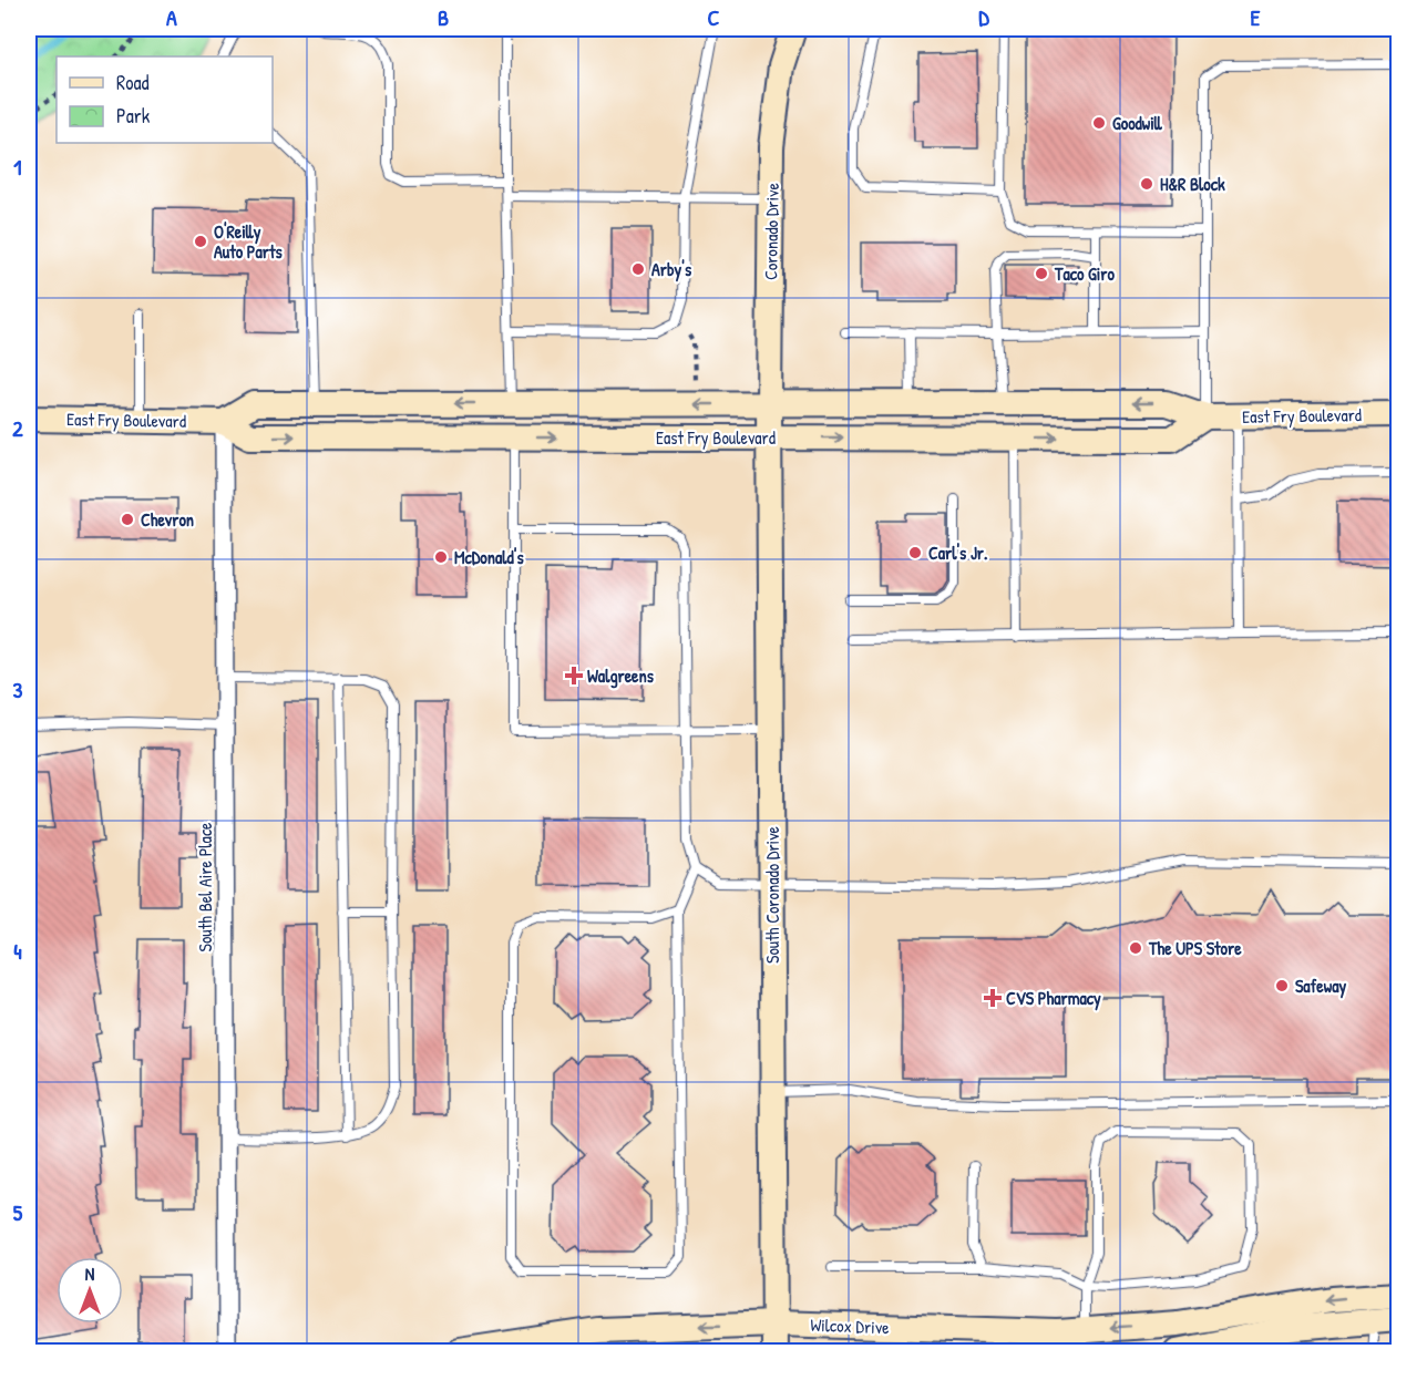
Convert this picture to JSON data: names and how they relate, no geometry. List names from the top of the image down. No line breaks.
{"streets":{"street":["Coronado Drive","East Fry Boulevard","South Bel Aire Place","South Coronado Drive","Wilcox Drive"]},"crossings":[["Coronado Drive","East Fry Boulevard"],["Coronado Drive","South Coronado Drive"],["East Fry Boulevard","South Bel Aire Place"],["East Fry Boulevard","South Coronado Drive"],["South Coronado Drive","Wilcox Drive"]],"places":{"other":["Goodwill","H&R Block","O'Reilly Auto Parts","Arby's","Taco Giro","Chevron","Carl's Jr.","McDonald's","The UPS Store","Safeway"],"health":["Walgreens","CVS Pharmacy"]},"legend":["Road","Park"],"north":"top","grid":{"columns":["A","B","C","D","E"],"rows":["1","2","3","4","5"]}}
